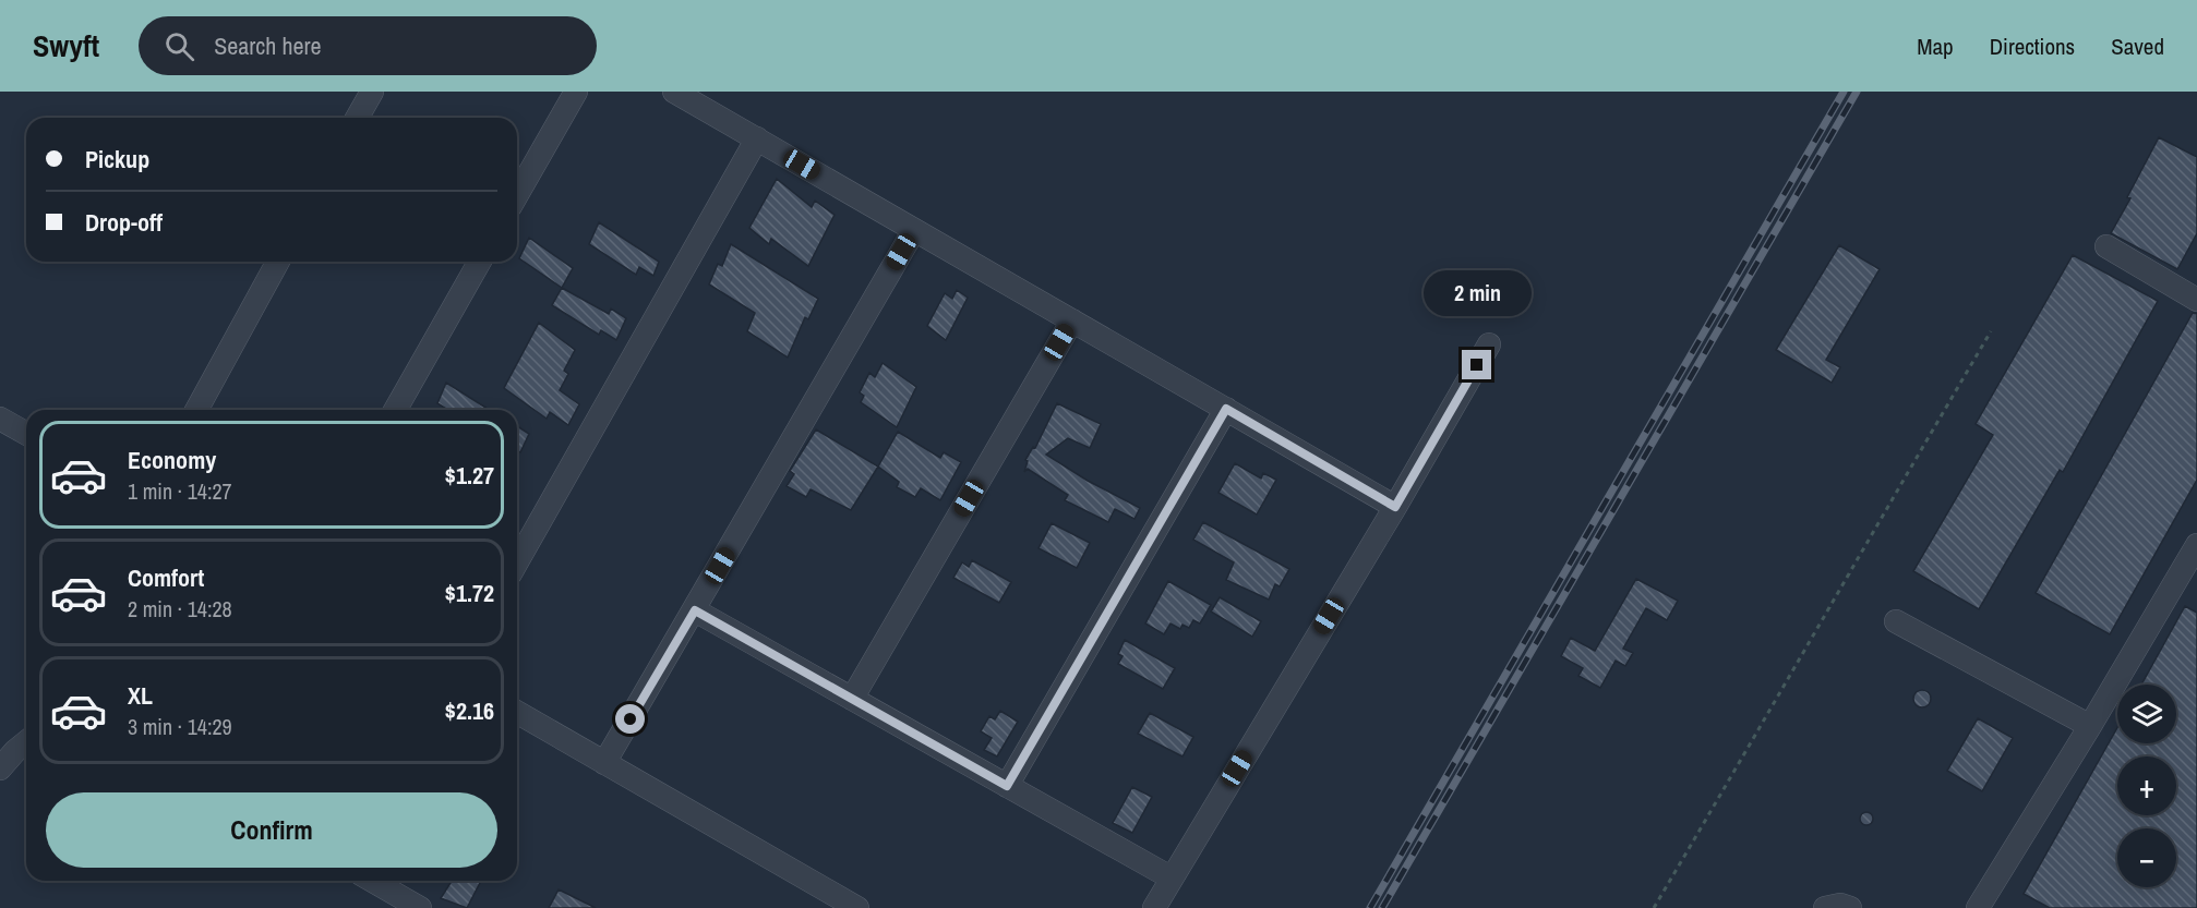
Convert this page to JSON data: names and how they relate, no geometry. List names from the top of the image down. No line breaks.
{"page":{"header":"Swyft","search":"Search here","nav":["Map","Directions","Saved"],"banner":["Pickup","Drop-off"],"bubble":"2 min","list":[{"name":"Economy","note":"1 min · 14:27","value":"$1.27"},{"name":"Comfort","note":"2 min · 14:28","value":"$1.72"},{"name":"XL","note":"3 min · 14:29","value":"$2.16"}],"map_buttons":["+","−"],"buttons":"Confirm"}}
